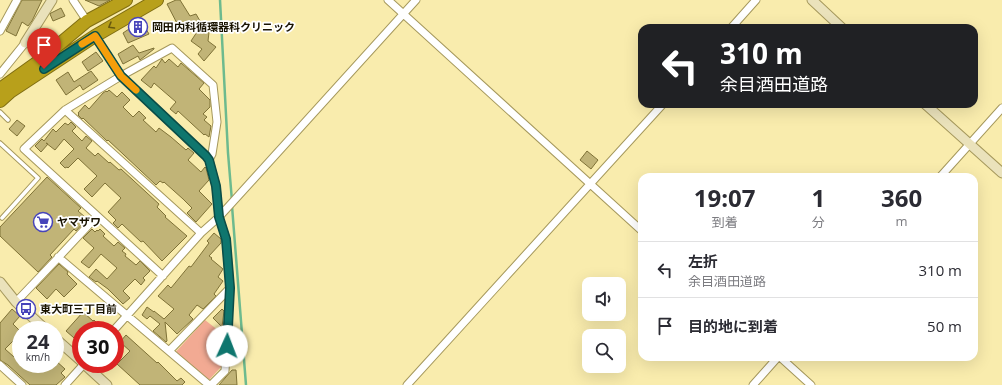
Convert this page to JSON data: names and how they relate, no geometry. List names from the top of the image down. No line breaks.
{"places":{"building":["岡田内科循環器科クリニック"],"supermarket":["ヤマザワ"],"bus stop":["東大町三丁目前"]},"page":{"turn":["310 m","余目酒田道路"],"eta":["19:07","到着","1","分","360","m"],"list":[{"name":"左折","note":"余目酒田道路","value":"310 m"},{"name":"目的地に到着","value":"50 m"}],"speed":"24 km/h","limit":"30"}}
